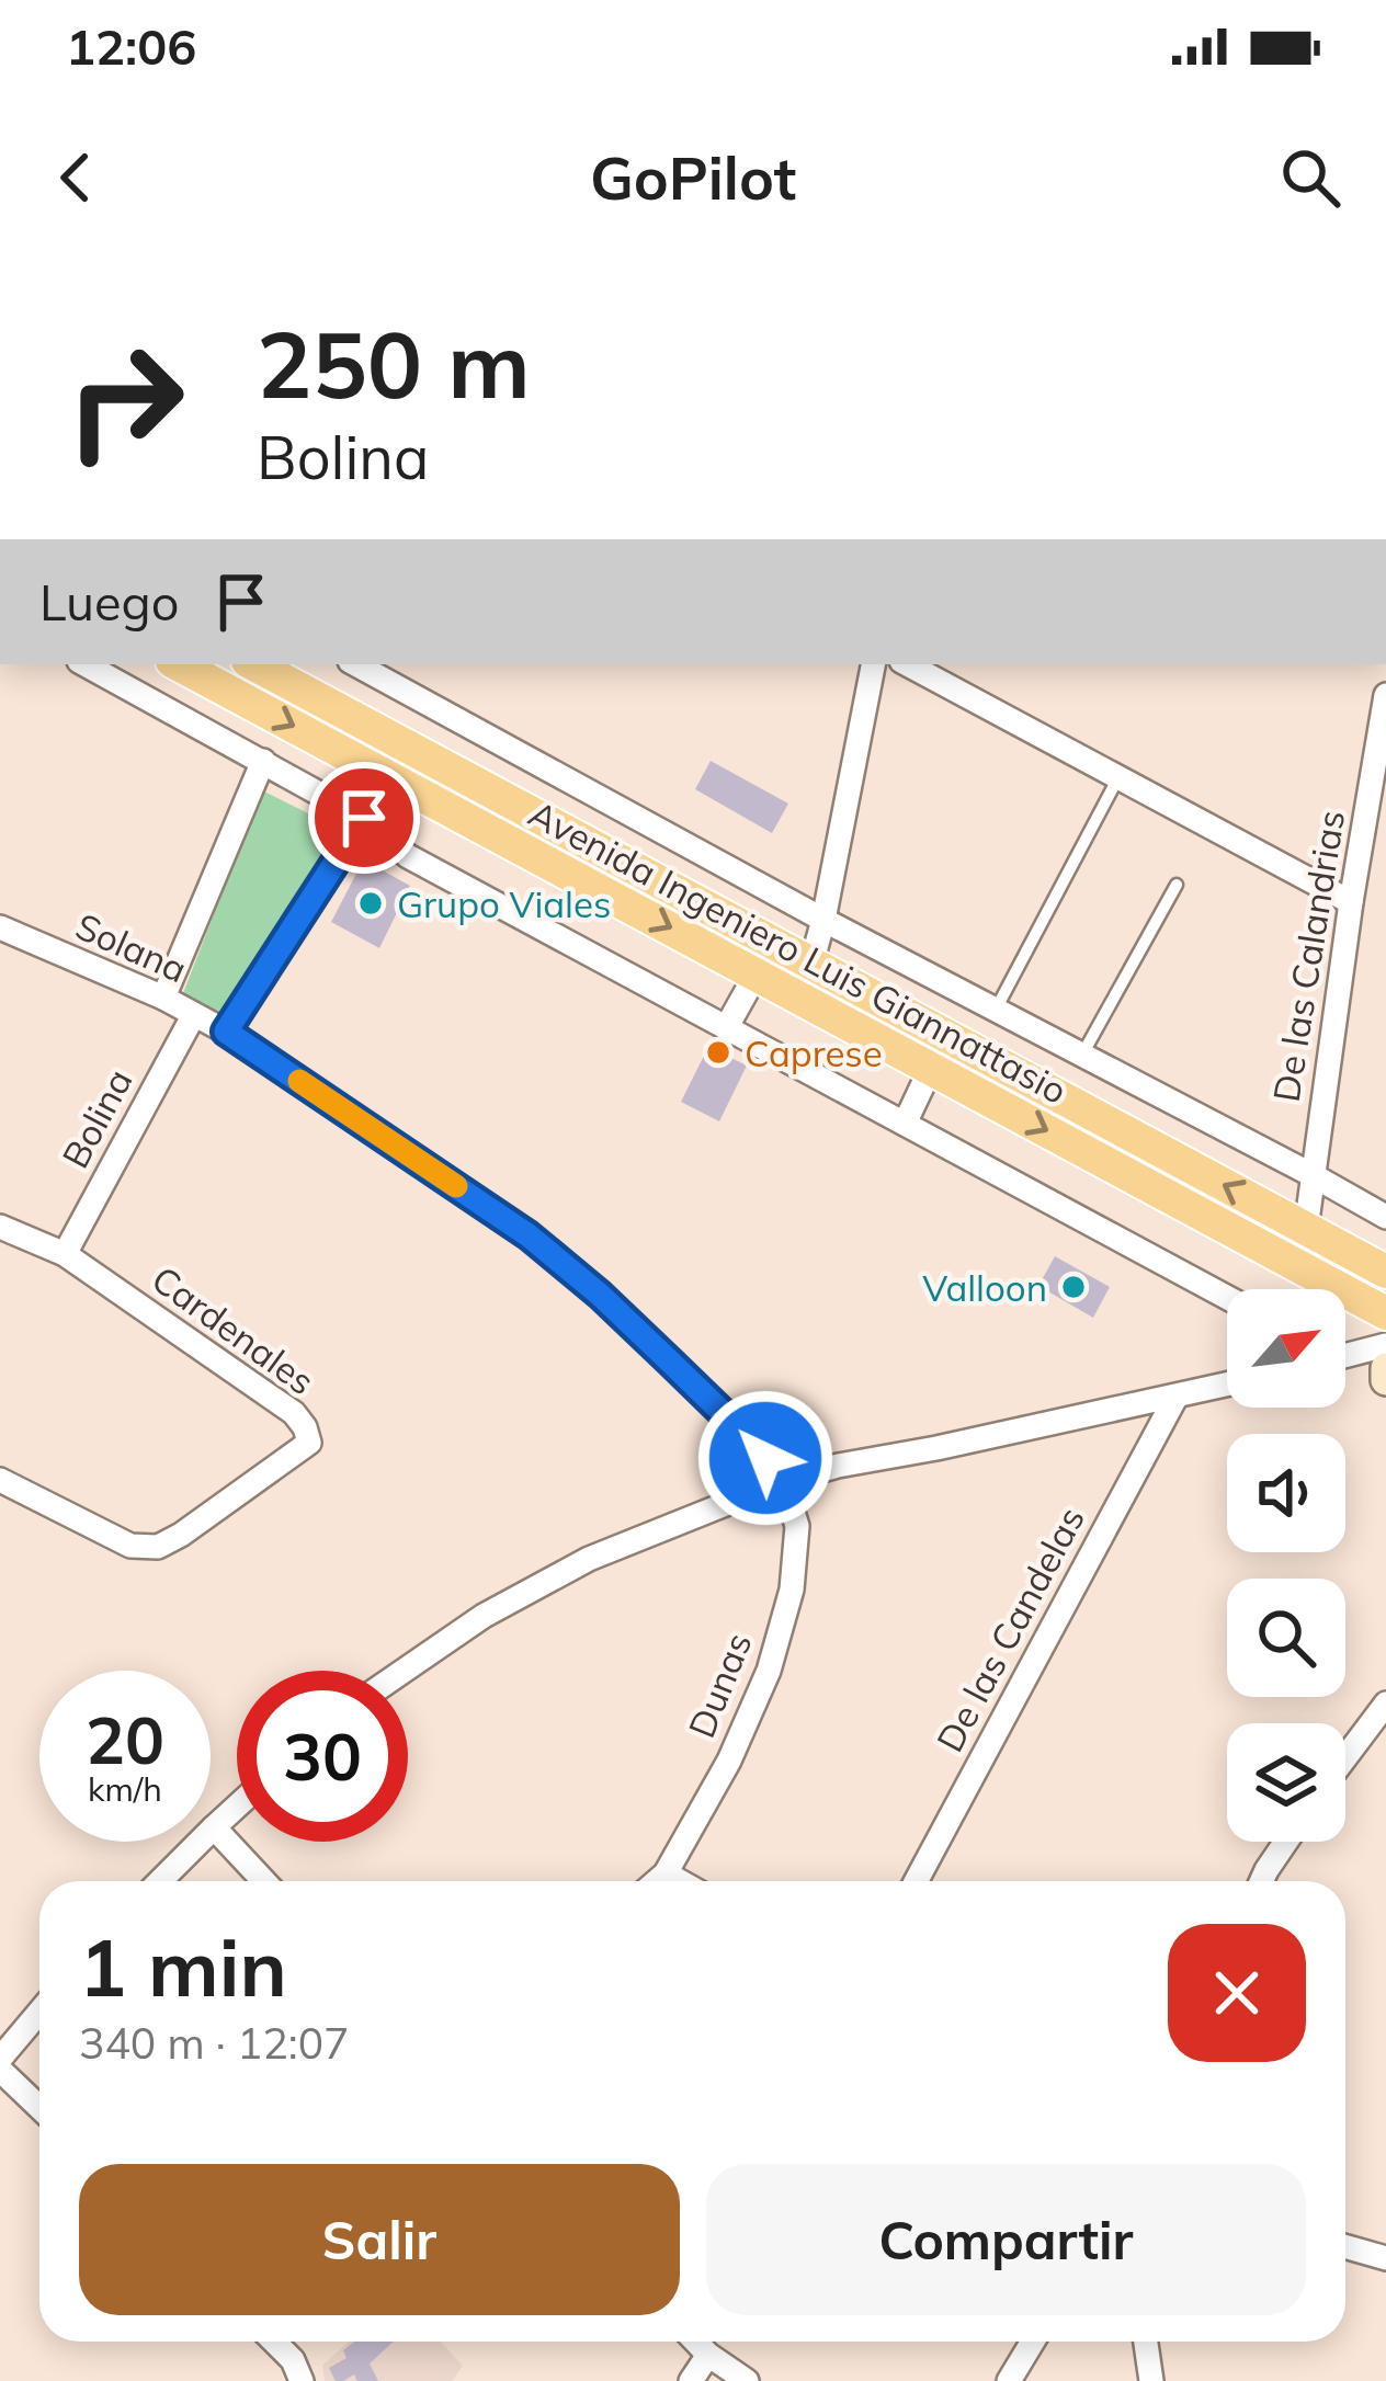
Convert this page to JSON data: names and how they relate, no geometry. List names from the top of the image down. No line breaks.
{"streets":{"main road":["Avenida Ingeniero Luis Giannattasio"],"street":["Solana","De las Calandrias","Bolina","Cardenales","De las Candelas","Dunas"]},"crossings":[["Solana","Bolina"],["Solana","Dunas"],["Avenida Ingeniero Luis Giannattasio","De las Calandrias"],["Bolina","Cardenales"]],"places":["Grupo Viales","Caprese","Valloon"],"north":"top right","page":{"status":"12:06","header":"GoPilot","turn":["250 m","Bolina"],"then":"Luego","speed":"20 km/h","limit":"30","heading":["1 min","340 m · 12:07"],"buttons":["Salir","Compartir"]}}
